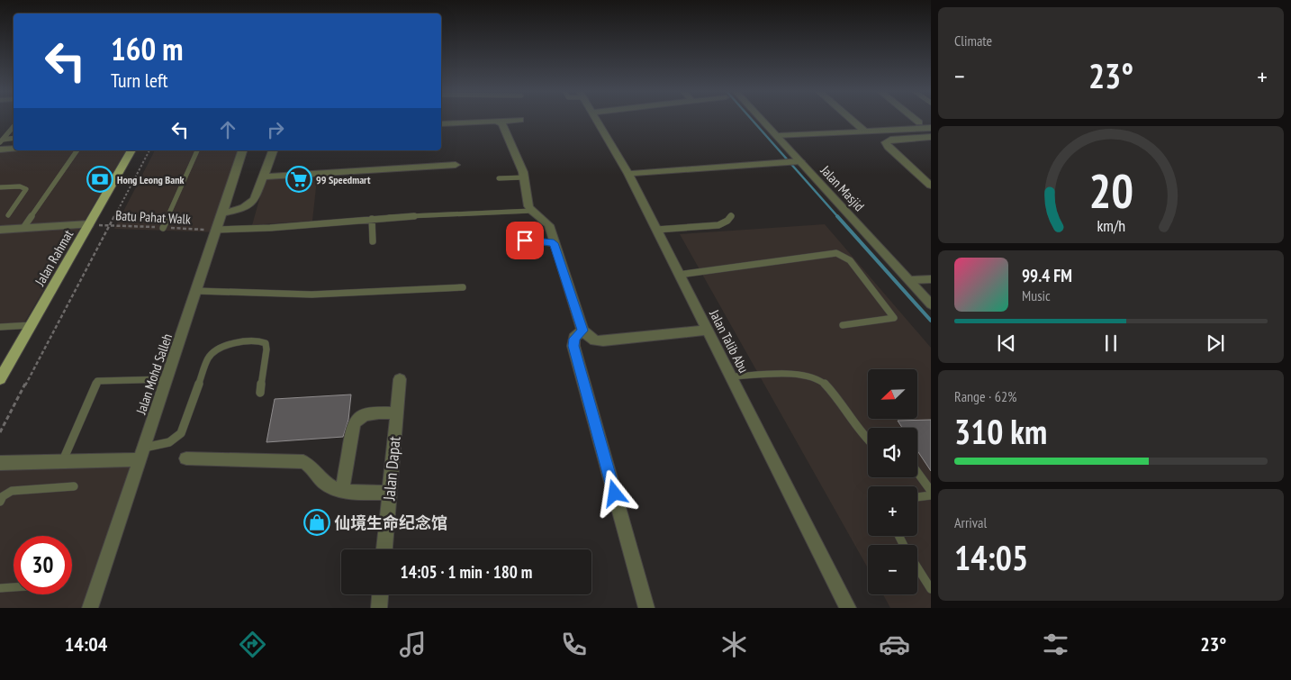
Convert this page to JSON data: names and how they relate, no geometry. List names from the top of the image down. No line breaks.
{"streets":{"main road":["Jalan Rahmat"],"street":["Jalan Masjid","Jalan Talib Abu","Jalan Mohd Salleh","Jalan Dapat"],"path":["Batu Pahat Walk"]},"crossings":[["Batu Pahat Walk","Jalan Rahmat"],["Batu Pahat Walk","Jalan Mohd Salleh"]],"places":{"bank":["Hong Leong Bank"],"supermarket":["99 Speedmart"],"shop":["仙境生命纪念馆"]},"north":"bottom left","page":{"tile":["Climate",["Range · 62%","310 km"],["Arrival","14:05"]],"turn":["160 m","Turn left"],"heat":["−","23°","+"],"song":["99.4 FM","Music"],"map_buttons":["+","−"],"limit":"30","trip":"14:05 · 1 min · 180 m","tabs":["14:04","23°"],"gauge":["20","km/h"]}}
